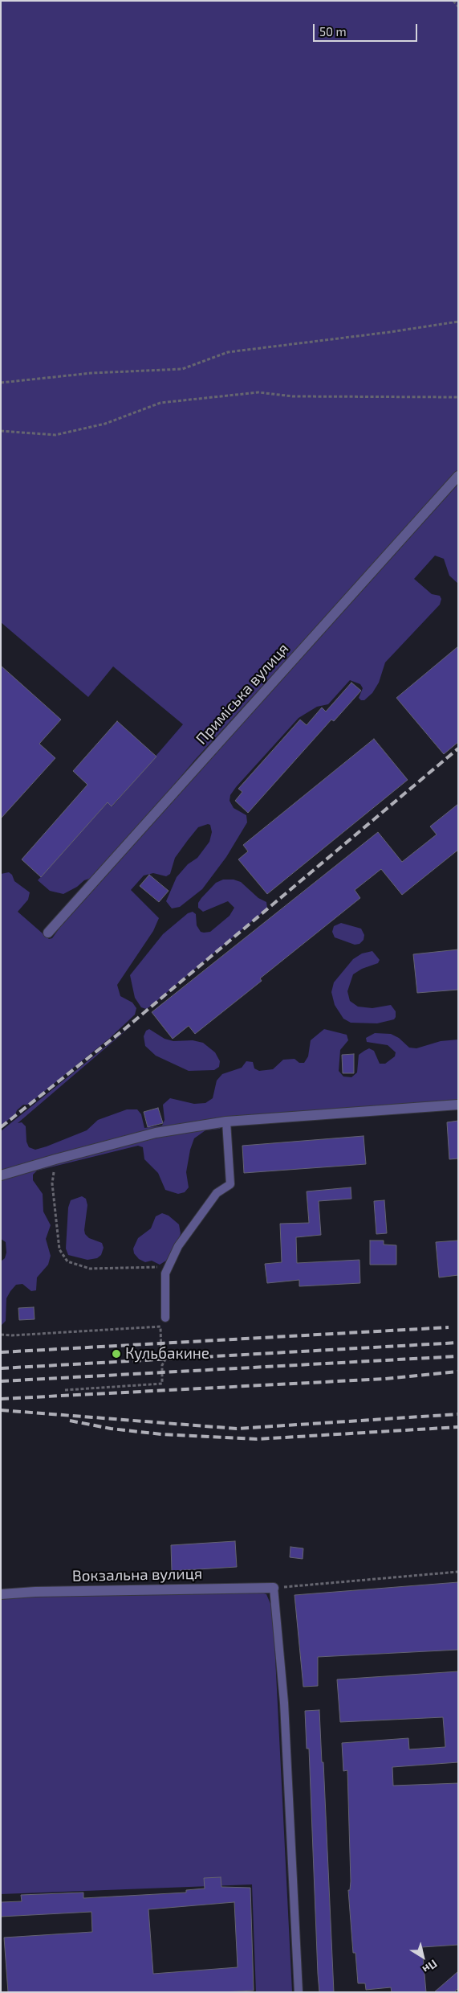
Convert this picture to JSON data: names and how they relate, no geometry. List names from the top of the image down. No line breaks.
{"streets":{"street":["Приміська вулиця","Вокзальна вулиця"]},"places":["Кульбакине"],"scale_bar":"50 m","north":"bottom right"}
